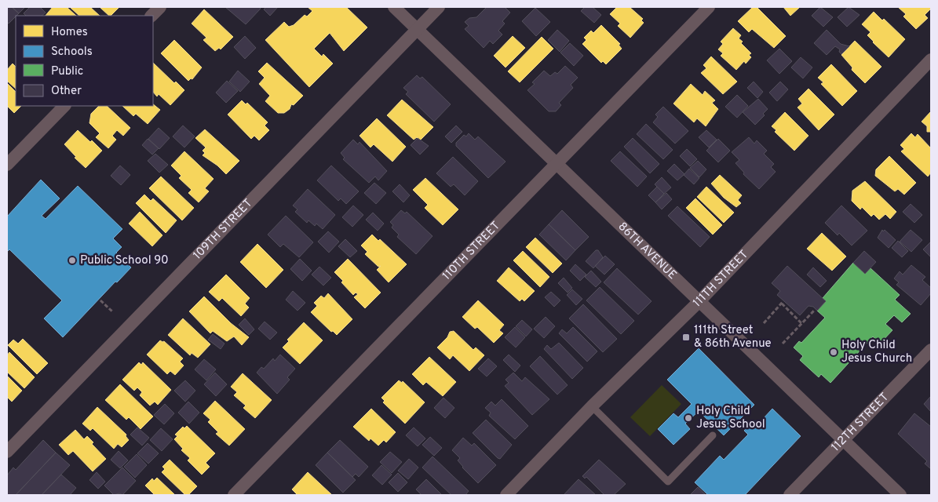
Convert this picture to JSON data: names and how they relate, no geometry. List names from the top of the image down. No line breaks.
{"streets":{"street":["109TH STREET","86TH AVENUE","110TH STREET","111TH STREET","112TH STREET"]},"crossings":[["109TH STREET","86TH AVENUE"],["86TH AVENUE","110TH STREET"],["86TH AVENUE","111TH STREET"],["86TH AVENUE","112TH STREET"]],"places":{"other":["Public School 90","Holy Child Jesus Church","Holy Child Jesus School"],"transit":["111th Street & 86th Avenue"]},"legend":["Homes","Schools","Public","Other"]}
